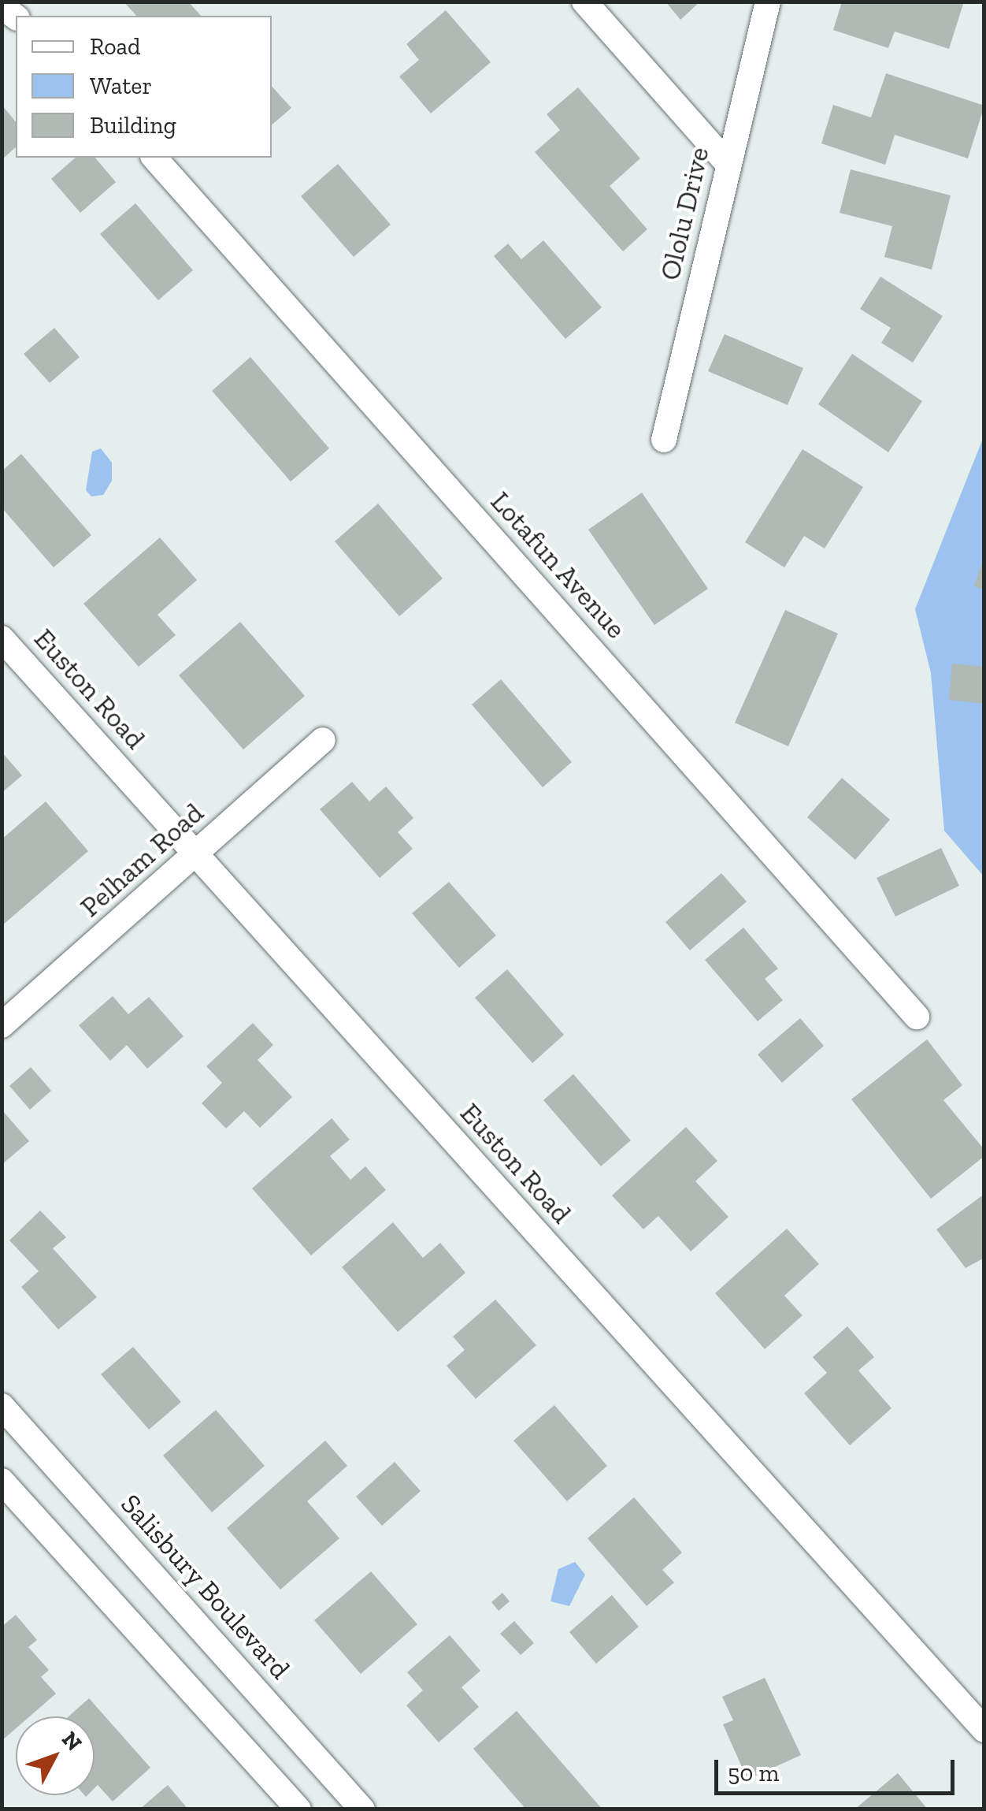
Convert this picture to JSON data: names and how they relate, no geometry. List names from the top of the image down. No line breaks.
{"streets":{"street":["Ololu Drive","Lotafun Avenue","Euston Road","Pelham Road","Salisbury Boulevard"]},"crossings":[["Euston Road","Pelham Road"]],"legend":["Road","Water","Building"],"scale_bar":"50 m","north":"top right"}
